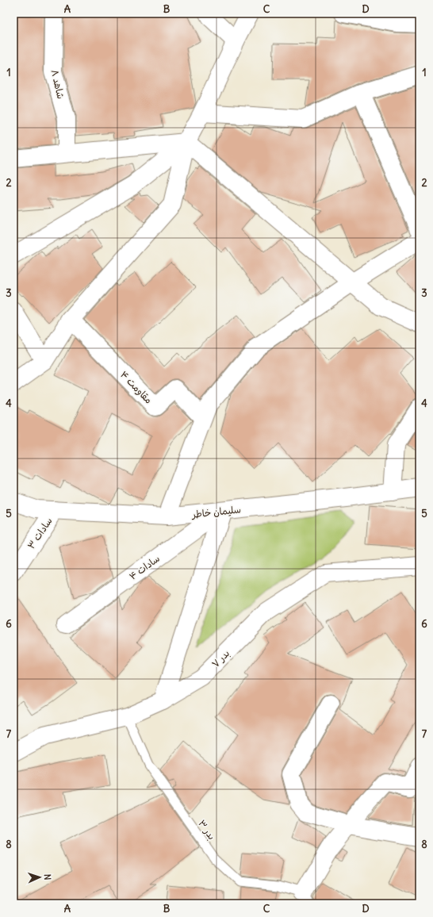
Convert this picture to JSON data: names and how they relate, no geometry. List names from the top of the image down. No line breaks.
{"streets":{"street":["شاهد ۸","مقاومت ۴","سلیمان خاطر","سادات ۳","سادات ۴","بدر ۷"],"lane":["بدر ۳"]},"crossings":[["سلیمان خاطر","سادات ۳"],["سلیمان خاطر","سادات ۴"],["بدر ۷","بدر ۳"]],"north":"right","grid":{"columns":["A","B","C","D"],"rows":["1","2","3","4","5","6","7","8"]}}
